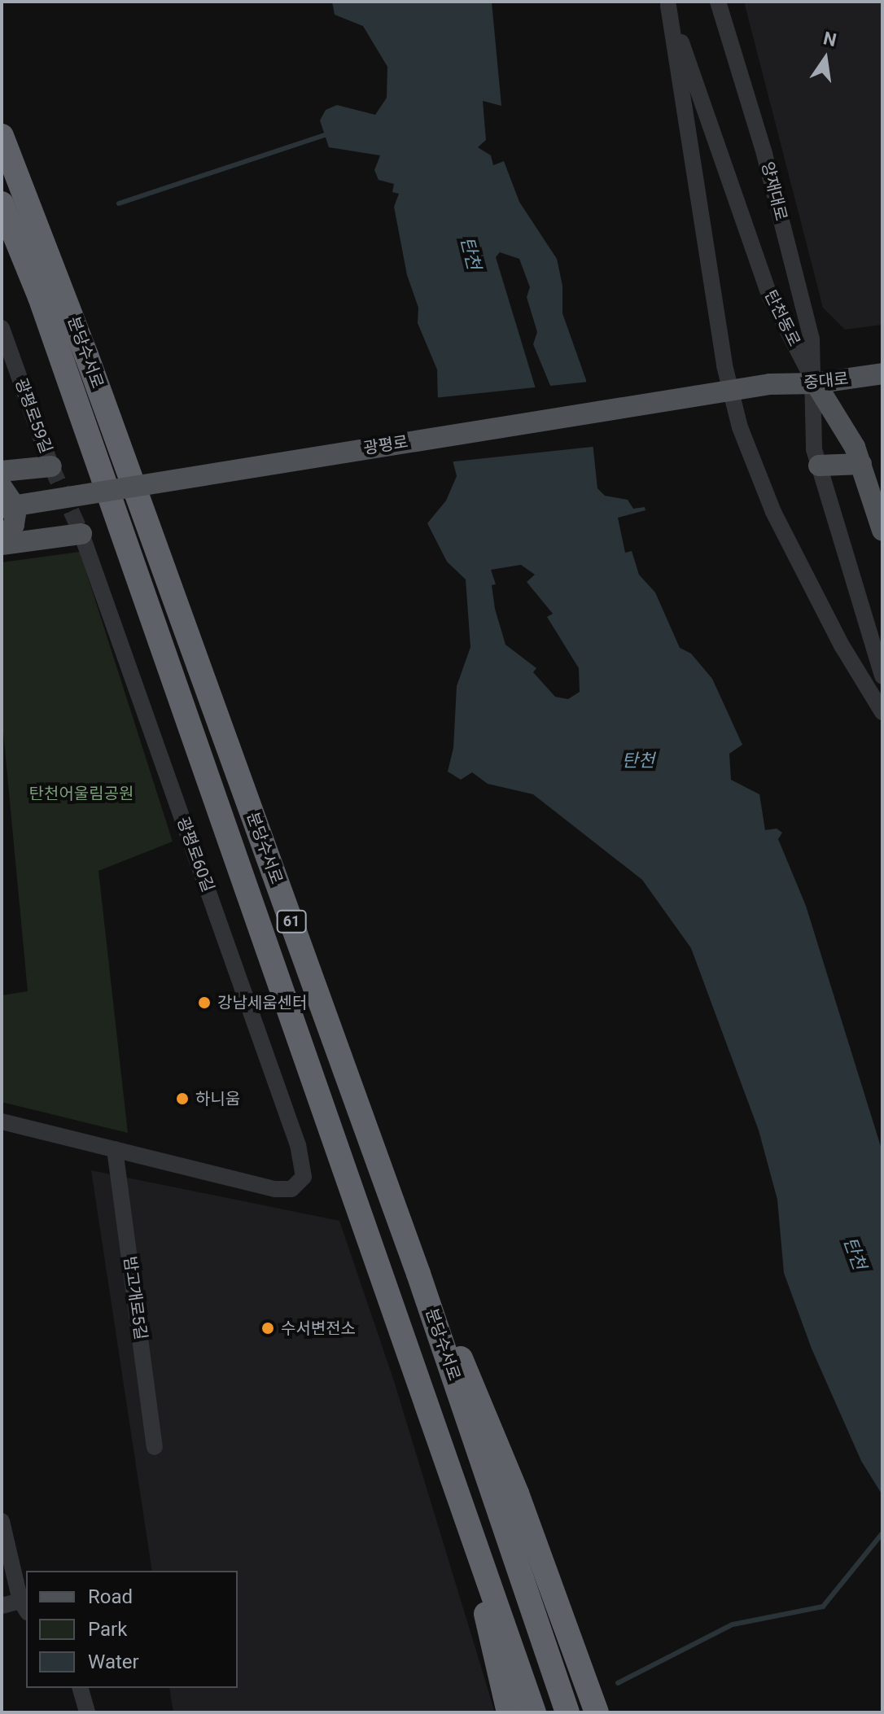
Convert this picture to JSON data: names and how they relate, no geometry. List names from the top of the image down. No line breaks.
{"streets":{"highway":["분당수서로","61"],"main road":["중대로","광평로"],"street":["양재대로","탄천동로","광평로59길","광평로60길","밤고개로5길"]},"crossings":[["양재대로","탄천동로"],["양재대로","중대로"],["탄천동로","중대로"],["중대로","광평로"],["광평로60길","밤고개로5길"]],"water":["탄천"],"parks":["탄천어울림공원"],"places":["강남세움센터","하니움","수서변전소"],"legend":["Road","Park","Water"],"north":"top"}
